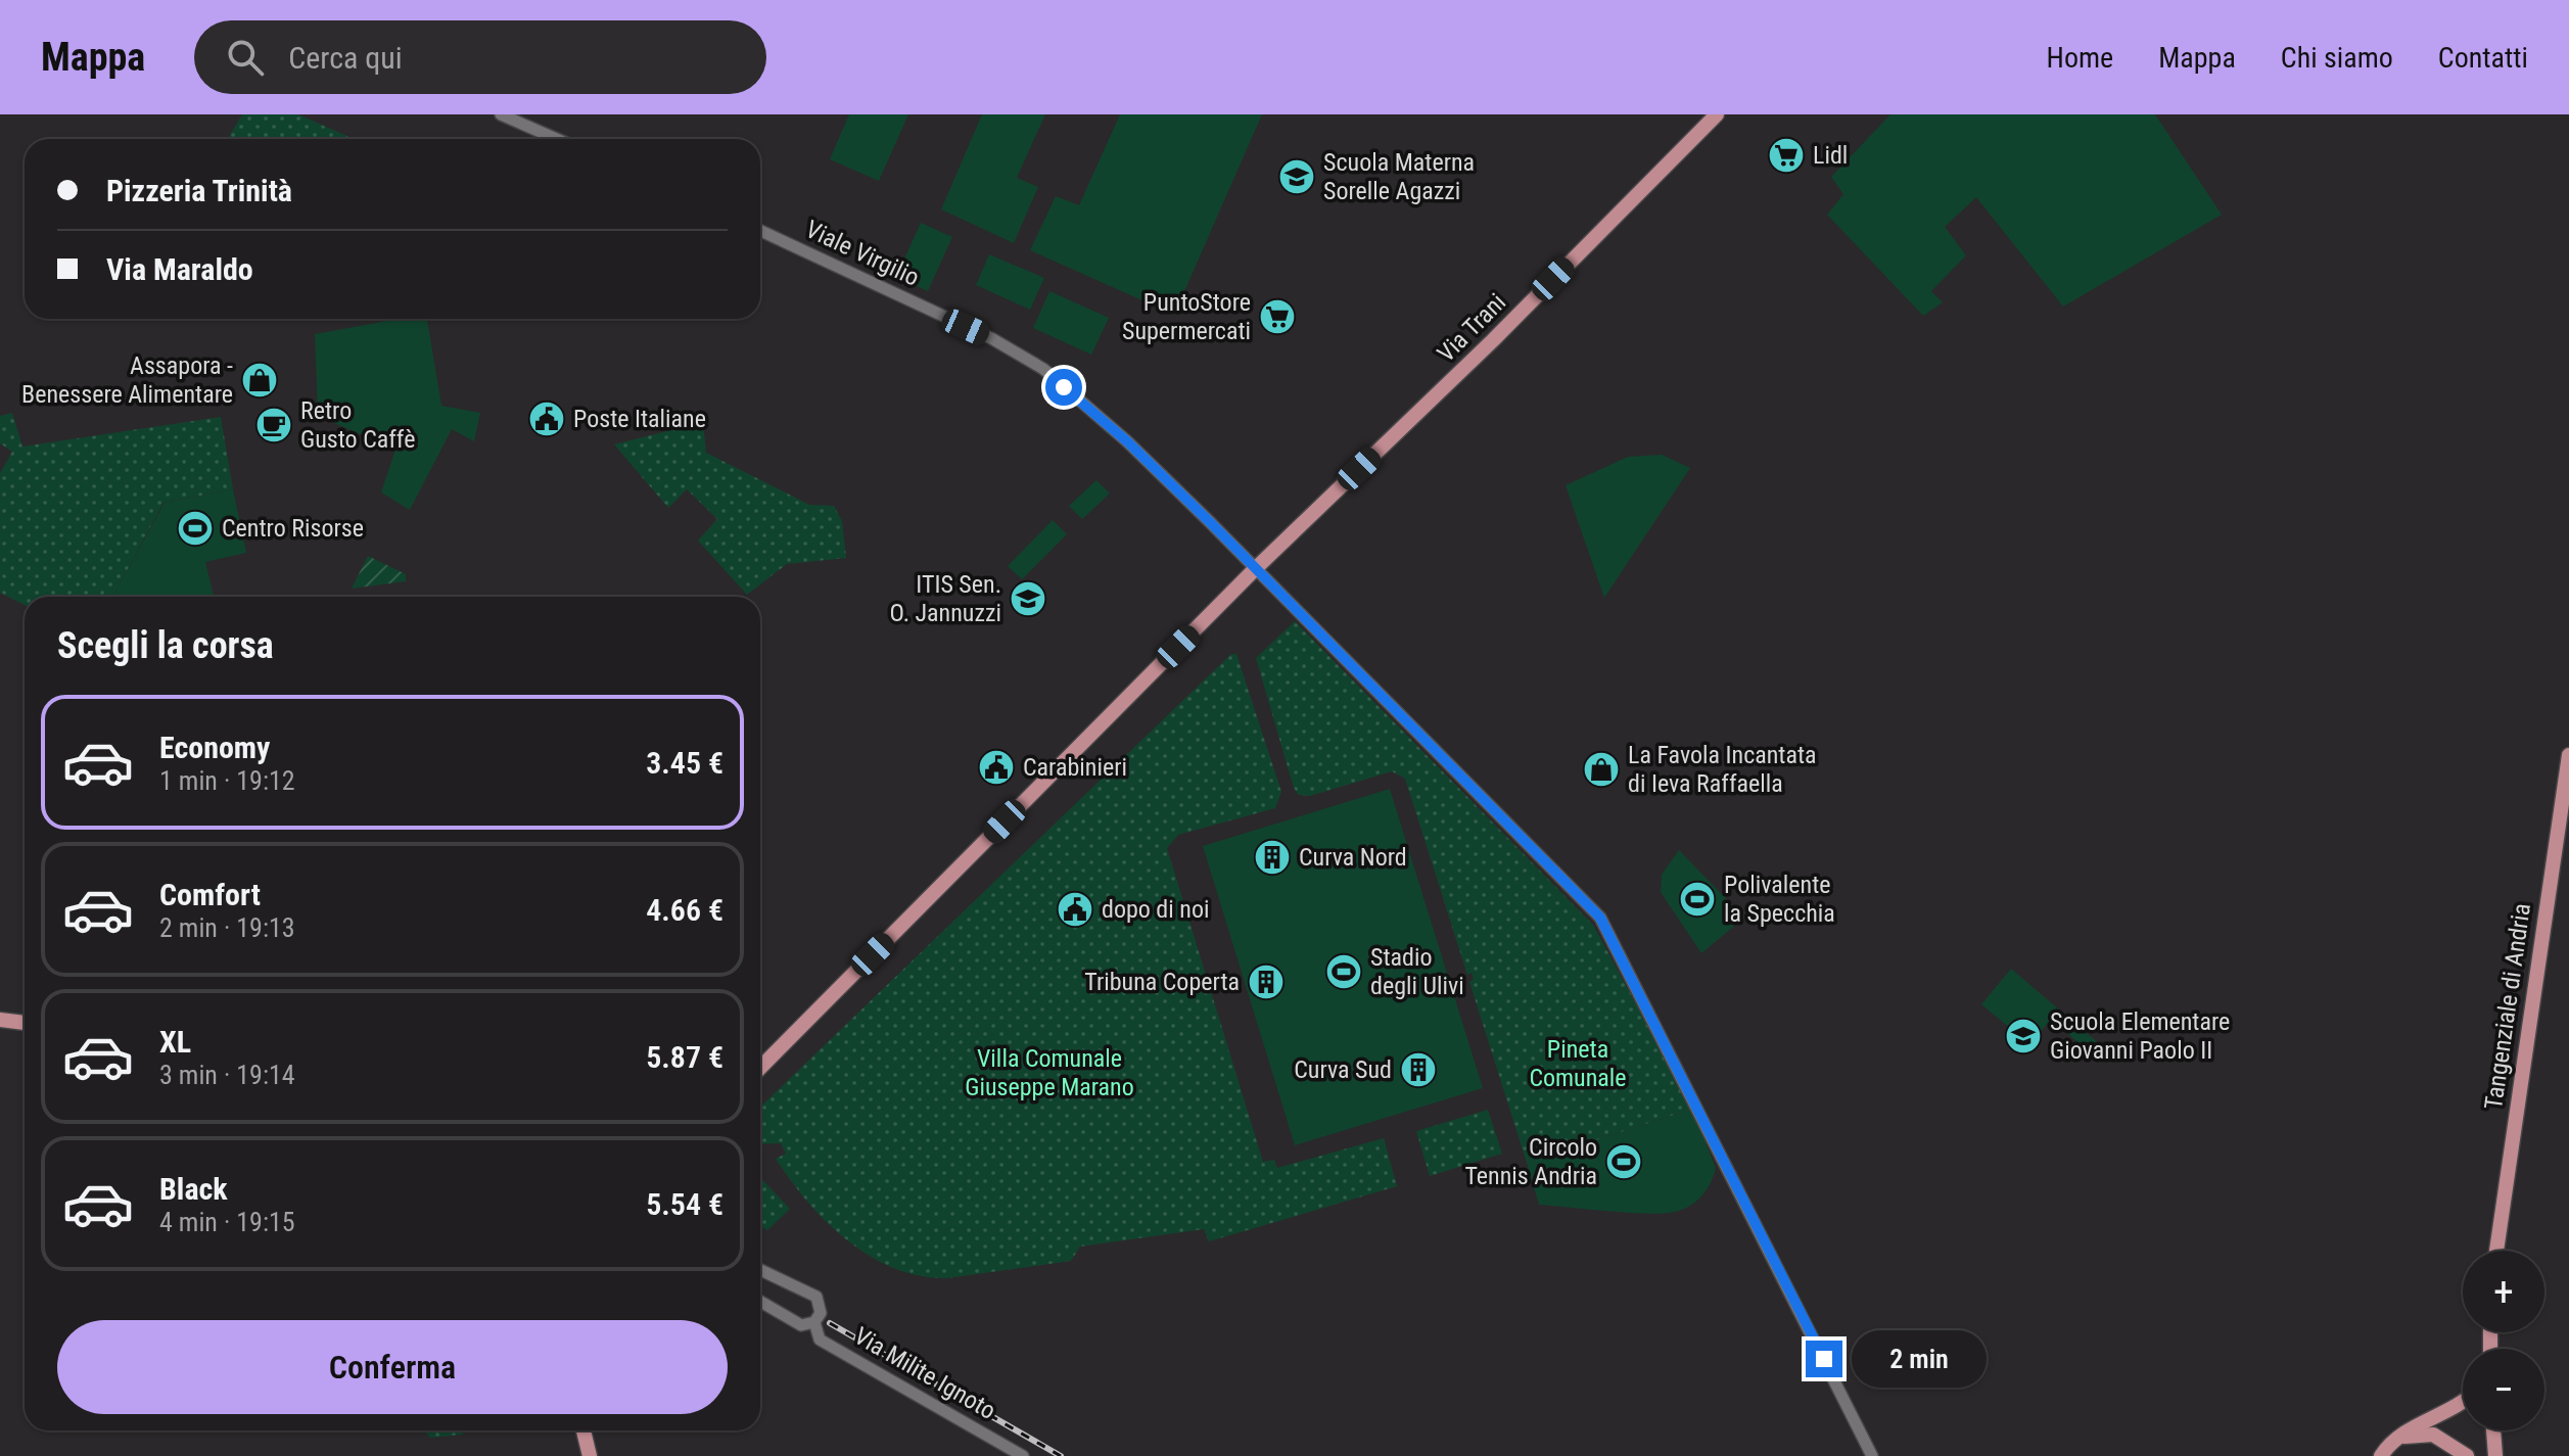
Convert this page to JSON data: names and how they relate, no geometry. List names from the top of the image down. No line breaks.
{"streets":{"main road":["Via Trani","Tangenziale di Andria"],"street":["Viale Virgilio","Via Milite Ignoto"]},"crossings":[["Viale Virgilio","Via Trani"]],"parks":["Pineta Comunale","Villa Comunale Giuseppe Marano"],"places":{"supermarket":["Lidl","PuntoStore Supermercati"],"school or university":["Scuola Materna Sorelle Agazzi","ITIS Sen. O. Jannuzzi","Scuola Elementare Giovanni Paolo II"],"shop":["Assapora - Benessere Alimentare","La Favola Incantata di Ieva Raffaella"],"public building":["Poste Italiane","Carabinieri","dopo di noi"],"cafe":["Retro Gusto Caffè"],"sports":["Centro Risorse","Polivalente la Specchia","Stadio degli Ulivi","Circolo Tennis Andria"],"building":["Curva Nord","Tribuna Coperta","Curva Sud"]},"page":{"header":"Mappa","search":"Cerca qui","nav":["Home","Mappa","Chi siamo","Contatti"],"banner":["Pizzeria Trinità","Via Maraldo"],"heading":"Scegli la corsa","list":[{"name":"Economy","note":"1 min · 19:12","value":"3.45 €"},{"name":"Comfort","note":"2 min · 19:13","value":"4.66 €"},{"name":"XL","note":"3 min · 19:14","value":"5.87 €"},{"name":"Black","note":"4 min · 19:15","value":"5.54 €"}],"map_buttons":["+","−"],"buttons":"Conferma","bubble":"2 min"}}
